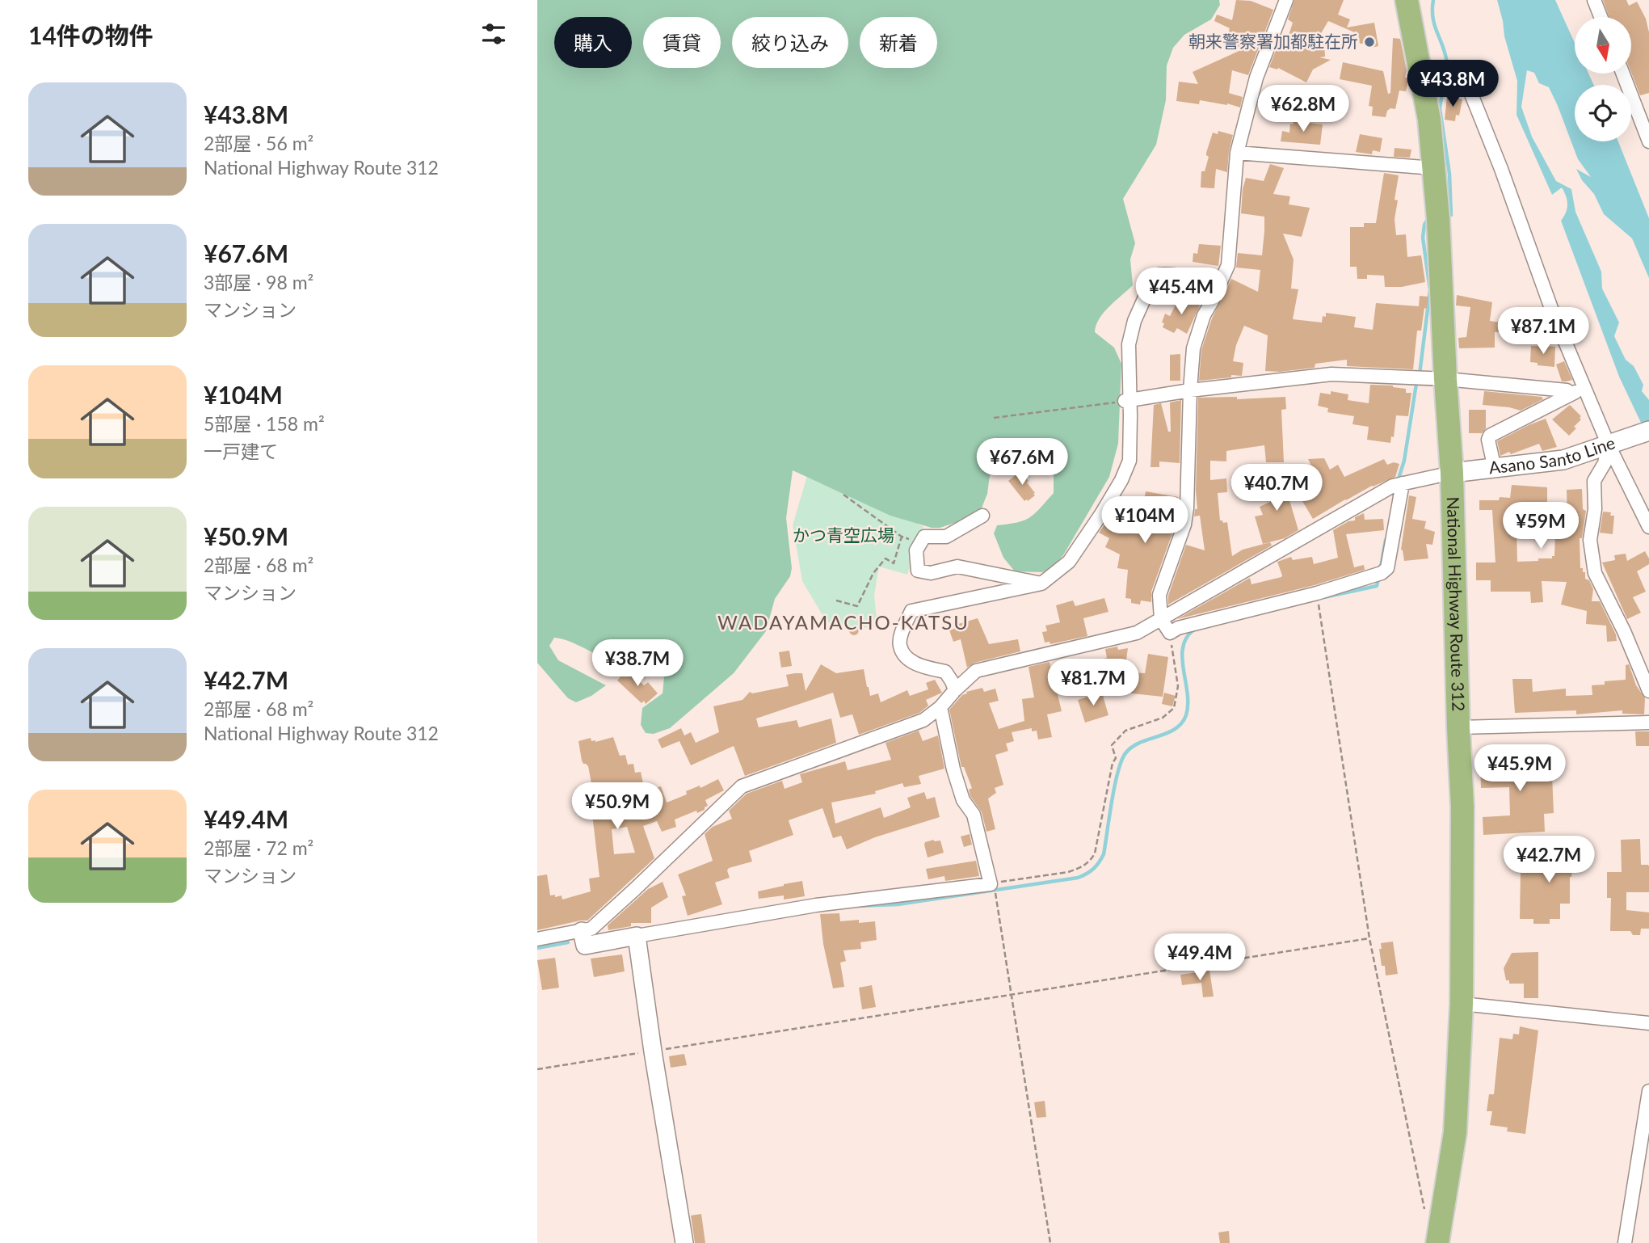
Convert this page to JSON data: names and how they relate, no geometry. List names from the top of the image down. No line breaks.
{"streets":{"highway":["National Highway Route 312"],"main road":["Asano Santo Line"]},"crossings":[["Asano Santo Line","National Highway Route 312"]],"districts":["WADAYAMACHO-KATSU"],"parks":["かつ青空広場"],"places":["朝来警察署加都駐在所"],"north":"bottom","page":{"heading":"14件の物件","chip":["購入","賃貸","絞り込み","新着"],"price":["¥43.8M","¥62.8M","¥45.4M","¥87.1M","¥67.6M","¥40.7M","¥104M","¥59M","¥38.7M","¥81.7M","¥45.9M","¥50.9M","¥42.7M","¥49.4M"],"list":[{"name":"¥43.8M","note":"2部屋 · 56 m² · National Highway Route 312"},{"name":"¥67.6M","note":"3部屋 · 98 m² · マンション"},{"name":"¥104M","note":"5部屋 · 158 m² · 一戸建て"},{"name":"¥50.9M","note":"2部屋 · 68 m² · マンション"},{"name":"¥42.7M","note":"2部屋 · 68 m² · National Highway Route 312"},{"name":"¥49.4M","note":"2部屋 · 72 m² · マンション"}]}}
